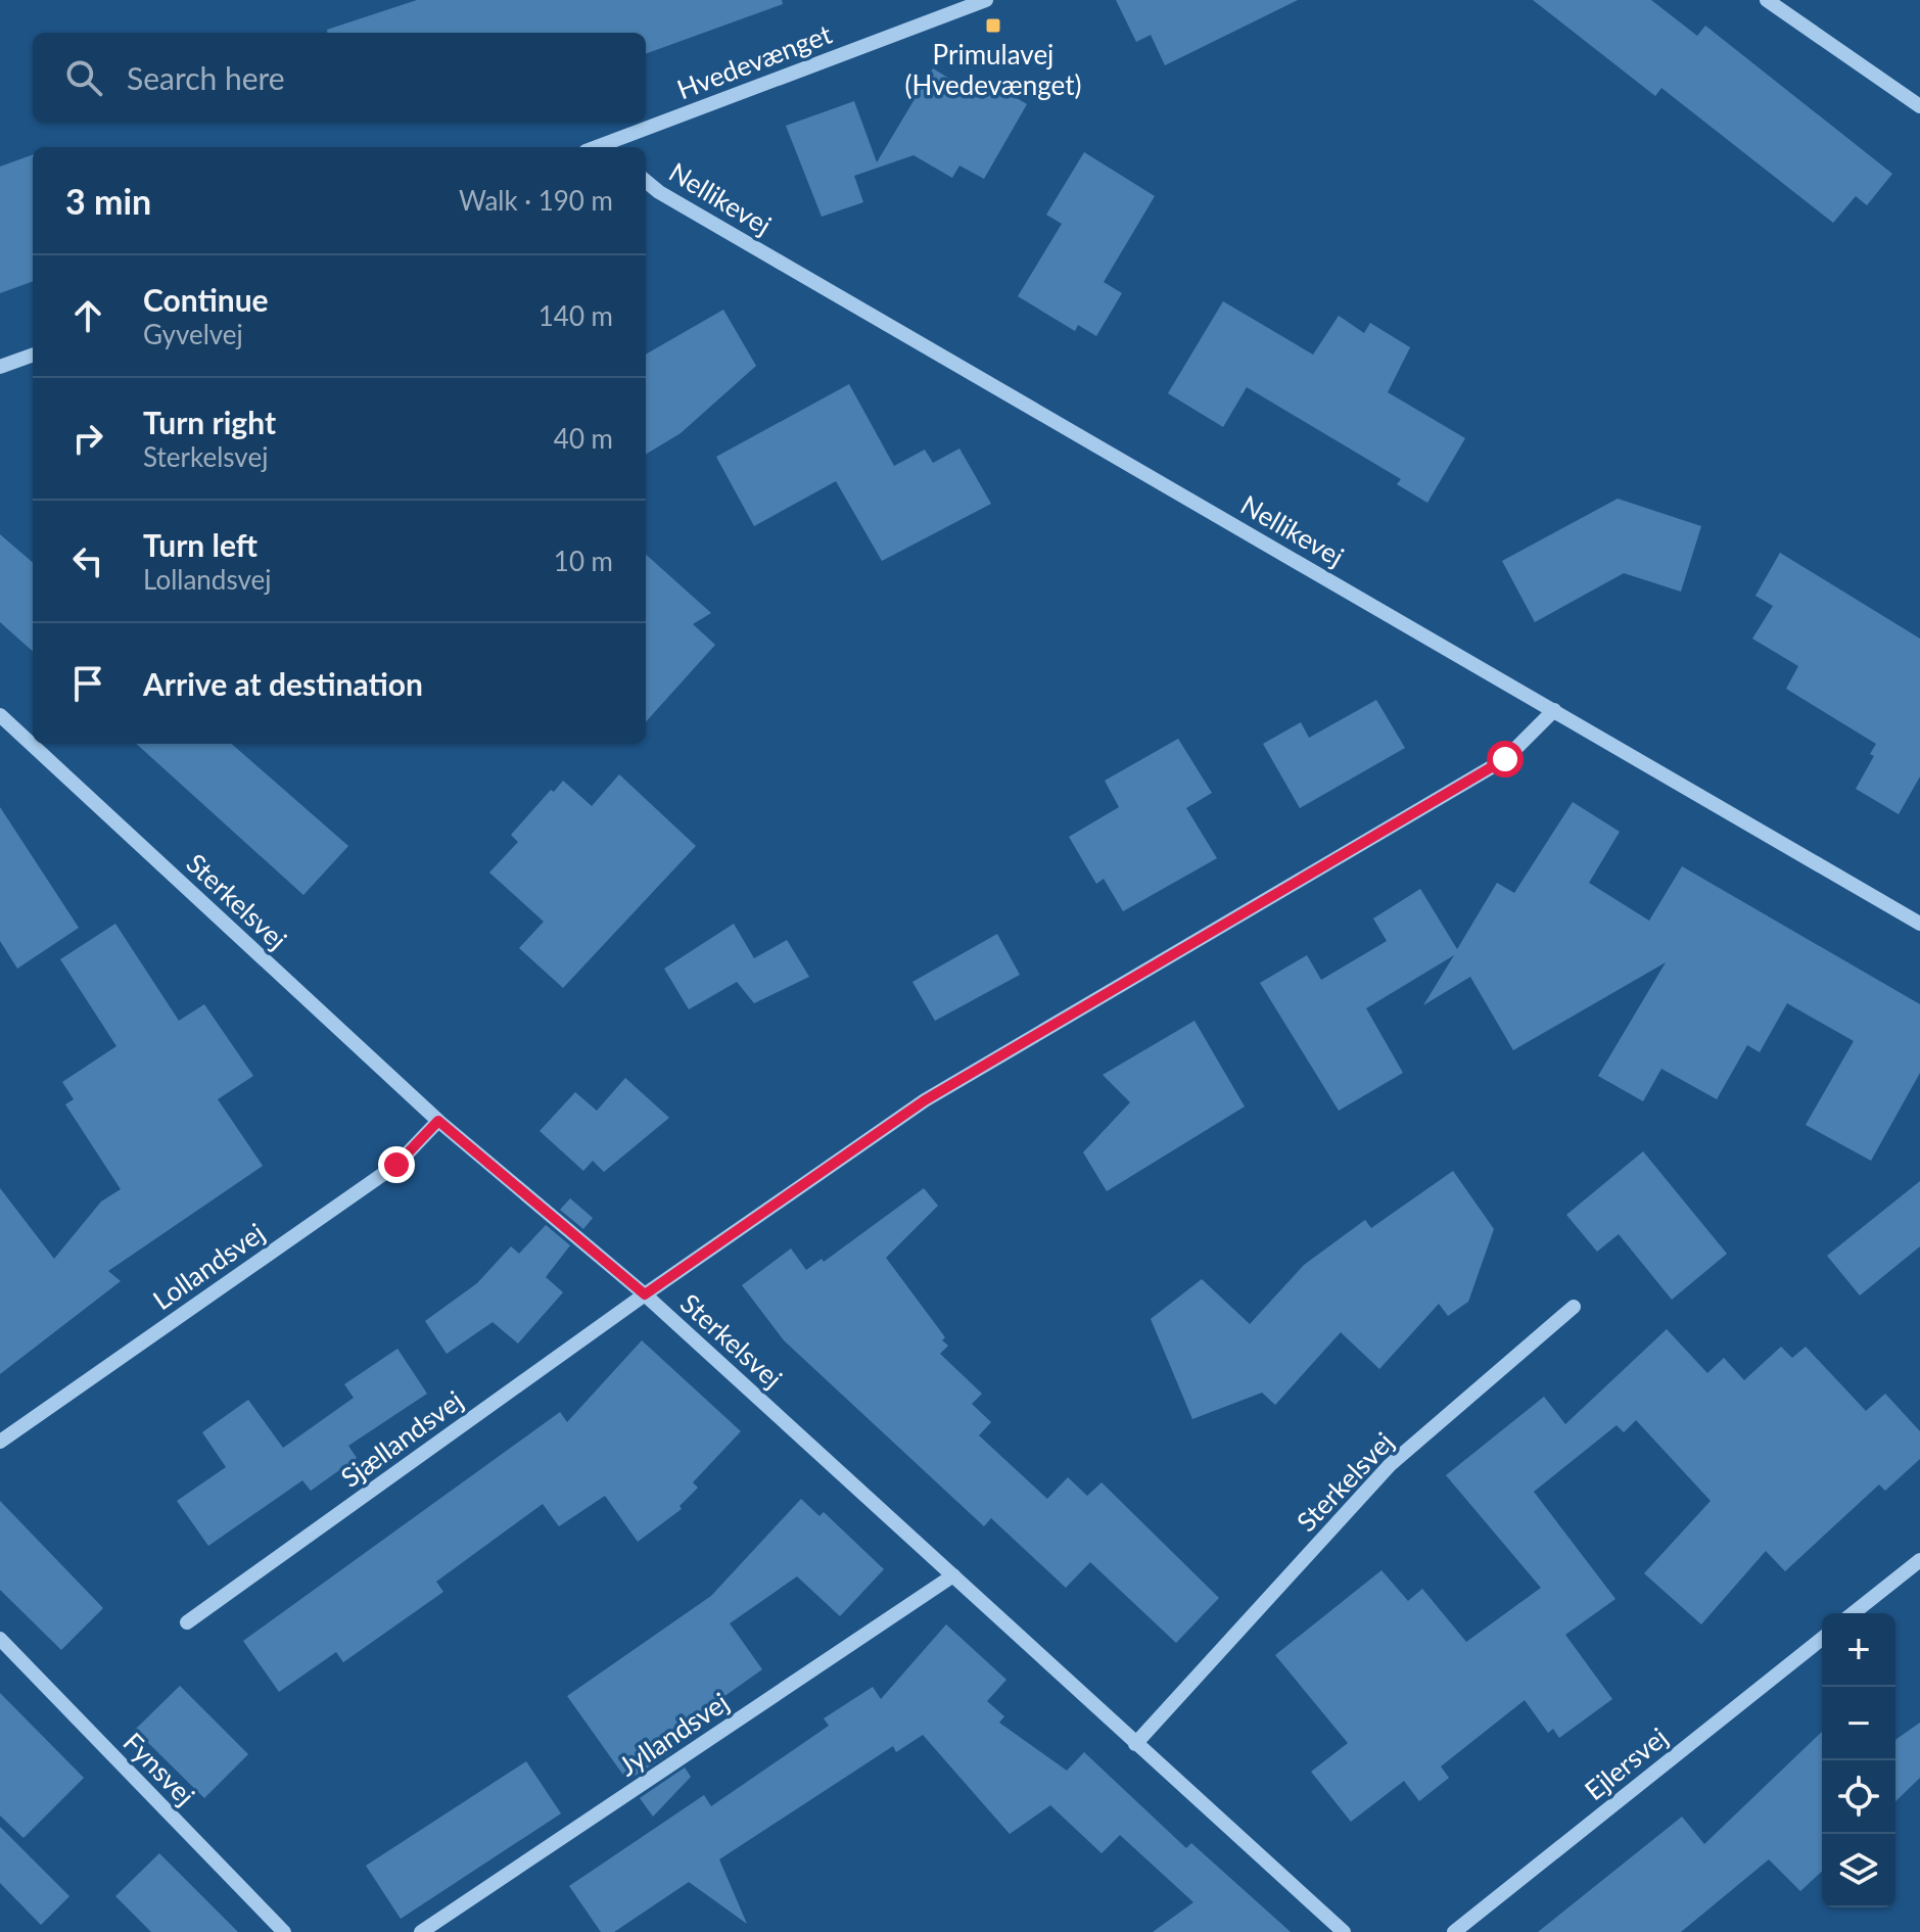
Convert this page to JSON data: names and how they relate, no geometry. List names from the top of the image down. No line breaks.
{"streets":{"street":["Hvedevænget","Nellikevej","Sterkelsvej","Lollandsvej","Sjællandsvej","Jyllandsvej","Ejlersvej","Fynsvej"]},"crossings":[["Nellikevej","Sjællandsvej"],["Sterkelsvej","Lollandsvej"],["Sterkelsvej","Sjællandsvej"],["Sterkelsvej","Jyllandsvej"]],"places":{"transit":["Primulavej (Hvedevænget)"]},"page":{"search":"Search here","heading":["3 min","Walk · 190 m"],"list":[["Continue","Gyvelvej","140 m"],["Turn right","Sterkelsvej","40 m"],["Turn left","Lollandsvej","10 m"],"Arrive at destination"],"map_buttons":["+","−"]}}
